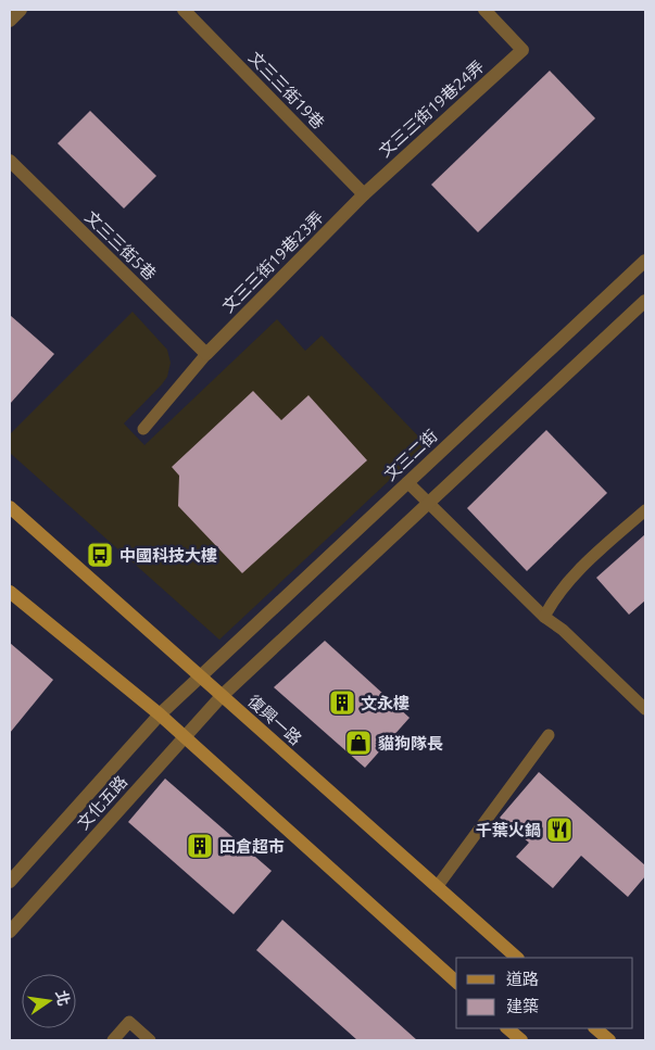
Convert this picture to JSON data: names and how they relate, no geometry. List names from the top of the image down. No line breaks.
{"streets":{"main road":["復興一路"],"street":["文三三街19巷","文三三街19巷24弄","文三三街5巷","文三三街19巷23弄","文三二街","文化五路"]},"crossings":[["文三三街19巷","文三三街19巷24弄"],["文三三街19巷","文三三街19巷23弄"],["文三三街19巷24弄","文三三街19巷23弄"],["文三三街5巷","文三三街19巷23弄"],["文三二街","復興一路"],["文三二街","文化五路"],["復興一路","文化五路"]],"places":{"bus stop":["中國科技大樓"],"building":["文永樓","田倉超市"],"shop":["貓狗隊長"],"restaurant":["千葉火鍋"]},"legend":["道路","建築"],"north":"right"}
